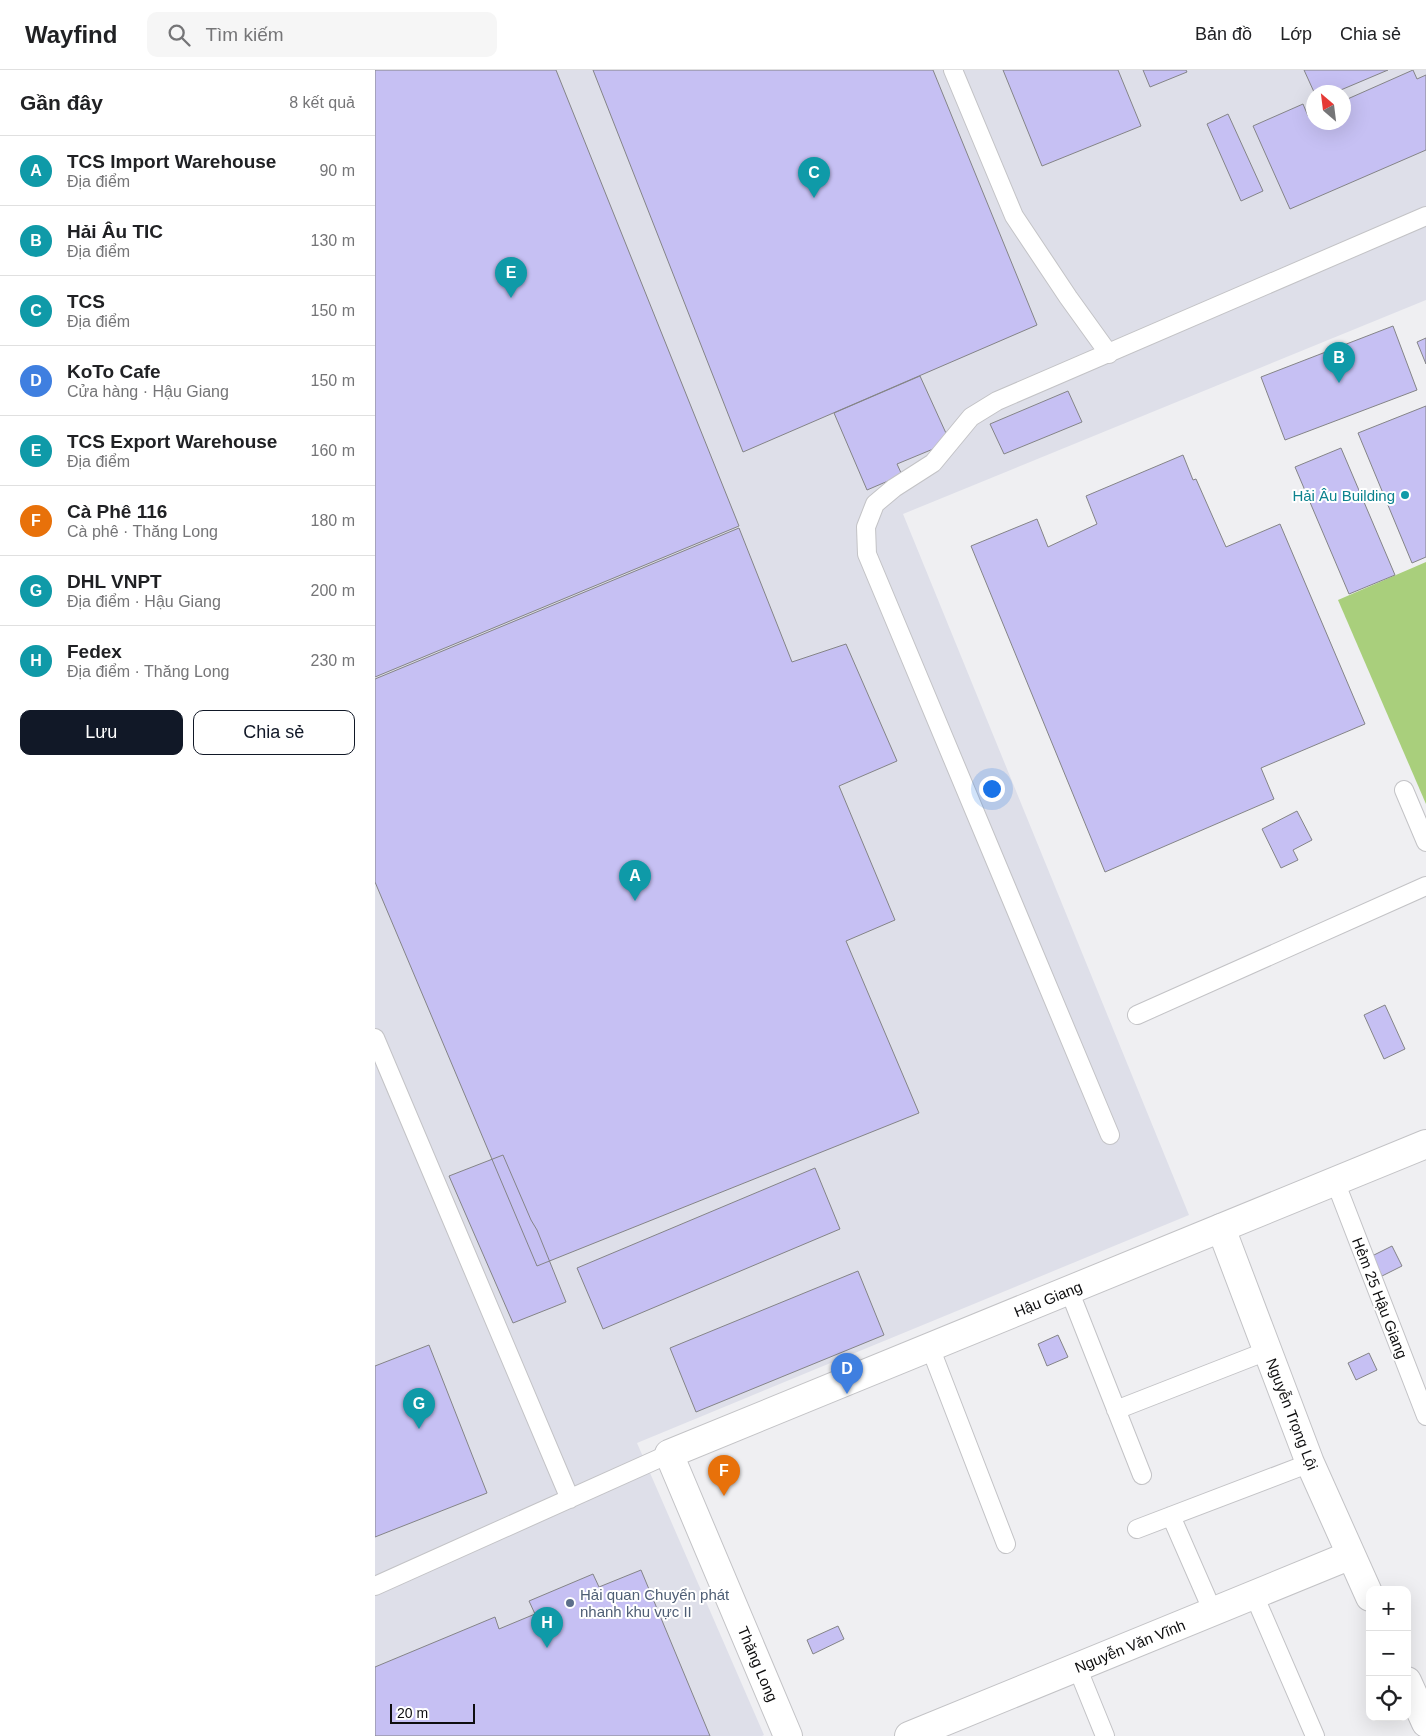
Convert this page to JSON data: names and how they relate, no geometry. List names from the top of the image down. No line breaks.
{"streets":{"street":["Hậu Giang","Nguyễn Trọng Lội","Nguyễn Văn Vĩnh","Thăng Long"],"lane":["Hẻm 25 Hậu Giang"]},"crossings":[["Hẻm 25 Hậu Giang","Hậu Giang"],["Hậu Giang","Nguyễn Trọng Lội"],["Hậu Giang","Thăng Long"],["Nguyễn Trọng Lội","Nguyễn Văn Vĩnh"]],"places":["Hải Âu Building","Hải quan Chuyển phát nhanh khu vực II"],"scale_bar":"20 m","north":"top left","page":{"header":"Wayfind","search":"Tìm kiếm","nav":["Bản đồ","Lớp","Chia sẻ"],"heading":["Gần đây","8 kết quả"],"list":[{"mark":"A","name":"TCS Import Warehouse","note":"Địa điểm","value":"90 m"},{"mark":"B","name":"Hải Âu TIC","note":"Địa điểm","value":"130 m"},{"mark":"C","name":"TCS","note":"Địa điểm","value":"150 m"},{"mark":"D","name":"KoTo Cafe","note":"Cửa hàng · Hậu Giang","value":"150 m"},{"mark":"E","name":"TCS Export Warehouse","note":"Địa điểm","value":"160 m"},{"mark":"F","name":"Cà Phê 116","note":"Cà phê · Thăng Long","value":"180 m"},{"mark":"G","name":"DHL VNPT","note":"Địa điểm · Hậu Giang","value":"200 m"},{"mark":"H","name":"Fedex","note":"Địa điểm · Thăng Long","value":"230 m"}],"pins":["C","E","B","A","D","G","F","H"],"buttons":["Lưu","Chia sẻ"],"map_buttons":["+","−"],"scale":"20 m"}}
